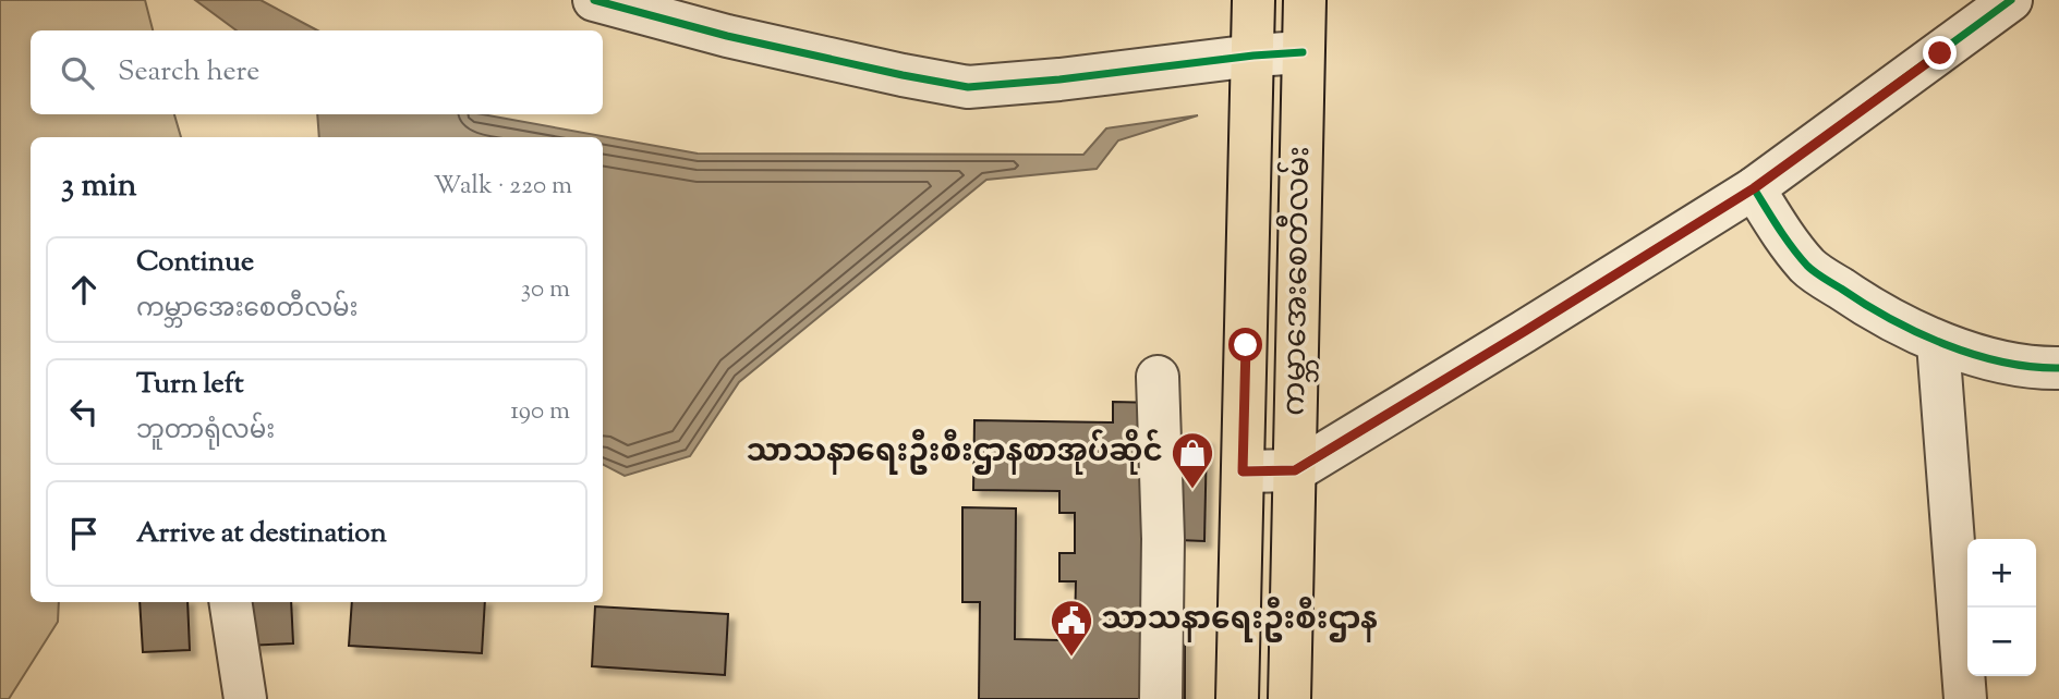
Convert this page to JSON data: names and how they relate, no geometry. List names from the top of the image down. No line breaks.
{"streets":{"main road":["ကမ္ဘာအေးစေတီလမ်း"]},"places":{"shop":["သာသနာရေးဦးစီးဌာနစာအုပ်ဆိုင်"],"public building":["သာသနာရေးဦးစီးဌာန"]},"page":{"search":"Search here","heading":["3 min","Walk · 220 m"],"list":[["Continue","ကမ္ဘာအေးစေတီလမ်း","30 m"],["Turn left","ဘူတာရုံလမ်း","190 m"],"Arrive at destination"],"map_buttons":["+","−"]}}
